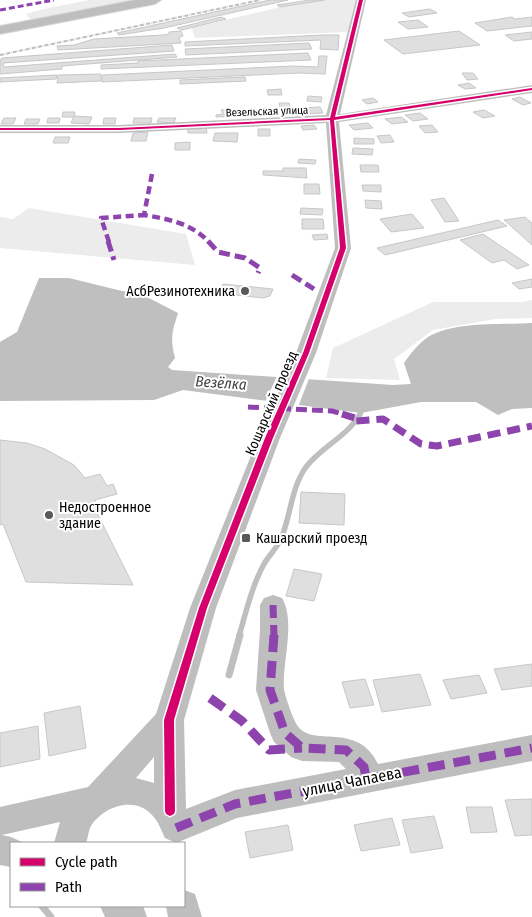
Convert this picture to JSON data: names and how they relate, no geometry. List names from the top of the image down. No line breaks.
{"streets":{"street":["Везельская улица","Кошарский проезд","улица Чапаева"]},"crossings":[["Везельская улица","Кошарский проезд"],["Кошарский проезд","улица Чапаева"]],"water":["Везёлка"],"places":{"other":["АсбРезинотехника","Недостроенное здание"],"transit":["Кашарский проезд"]},"legend":["Cycle path","Path"]}
